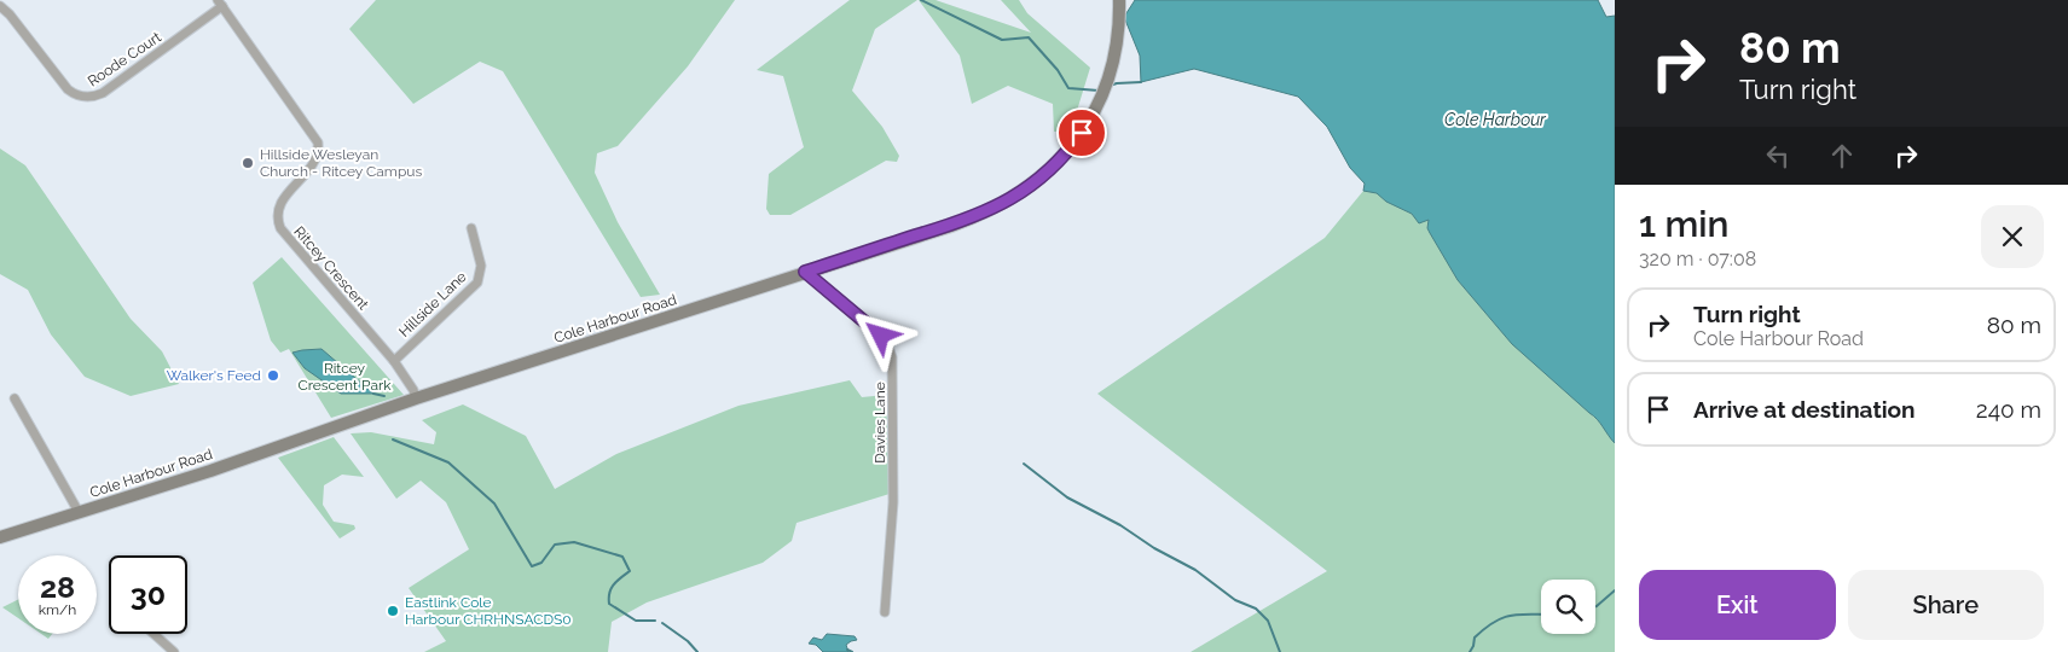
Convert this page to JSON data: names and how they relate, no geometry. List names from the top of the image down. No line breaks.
{"streets":{"main road":["Cole Harbour Road"],"street":["Roode Court","Ritcey Crescent","Hillside Lane","Davies Lane"]},"crossings":[["Roode Court","Ritcey Crescent"],["Ritcey Crescent","Hillside Lane"],["Ritcey Crescent","Cole Harbour Road"],["Cole Harbour Road","Davies Lane"]],"water":["Cole Harbour"],"parks":["Ritcey Crescent Park"],"places":["Hillside Wesleyan Church - Ritcey Campus","Walker's Feed","Eastlink Cole Harbour CHRHNSACDS0"],"page":{"turn":["80 m","Turn right"],"heading":["1 min","320 m · 07:08"],"list":[{"name":"Turn right","note":"Cole Harbour Road","value":"80 m"},{"name":"Arrive at destination","value":"240 m"}],"speed":"28 km/h","limit":"30","buttons":["Exit","Share"]}}
